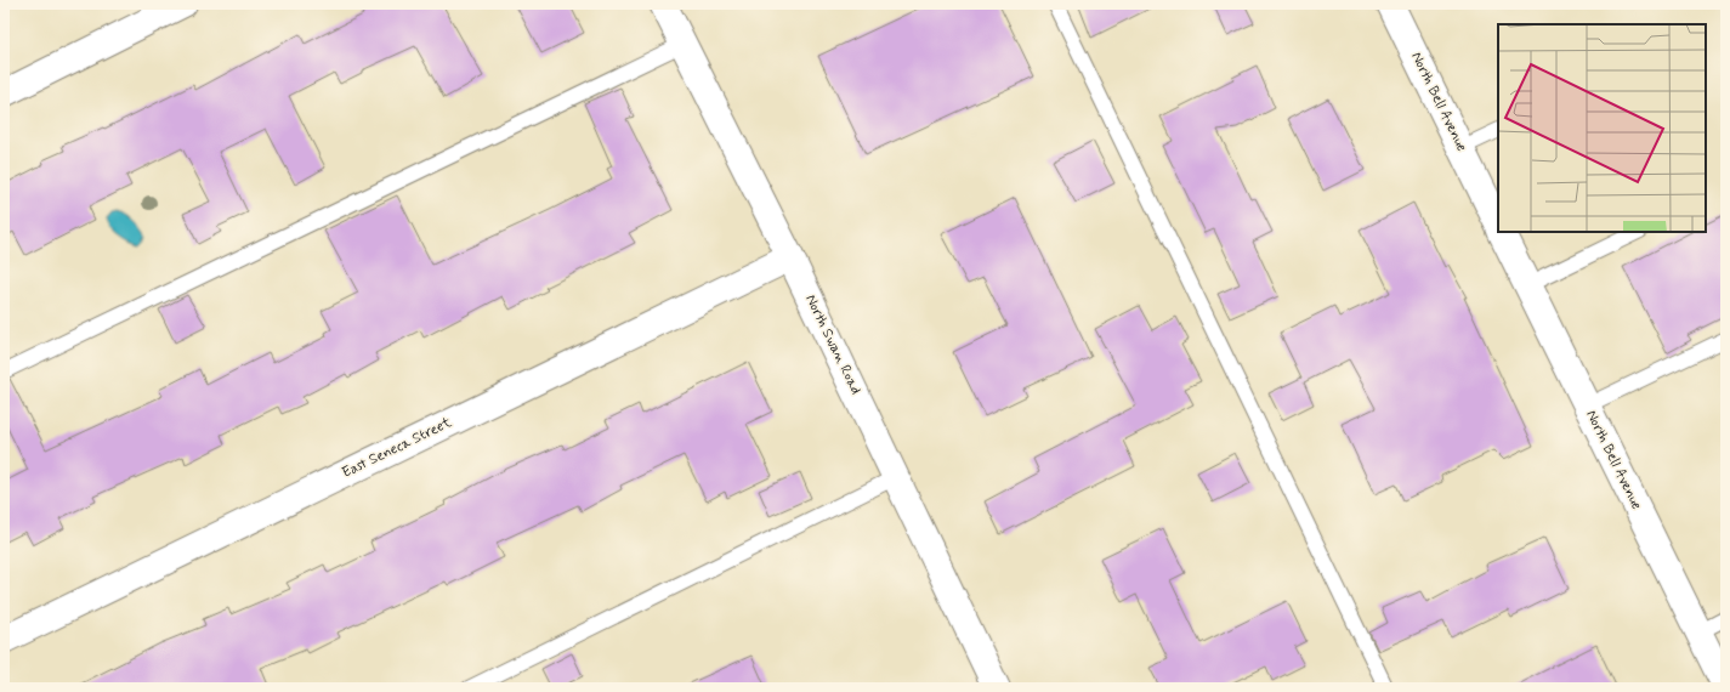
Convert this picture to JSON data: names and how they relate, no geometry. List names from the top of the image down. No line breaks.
{"streets":{"street":["North Bell Avenue","North Swan Road","East Seneca Street"]},"crossings":[["North Swan Road","East Seneca Street"]]}
